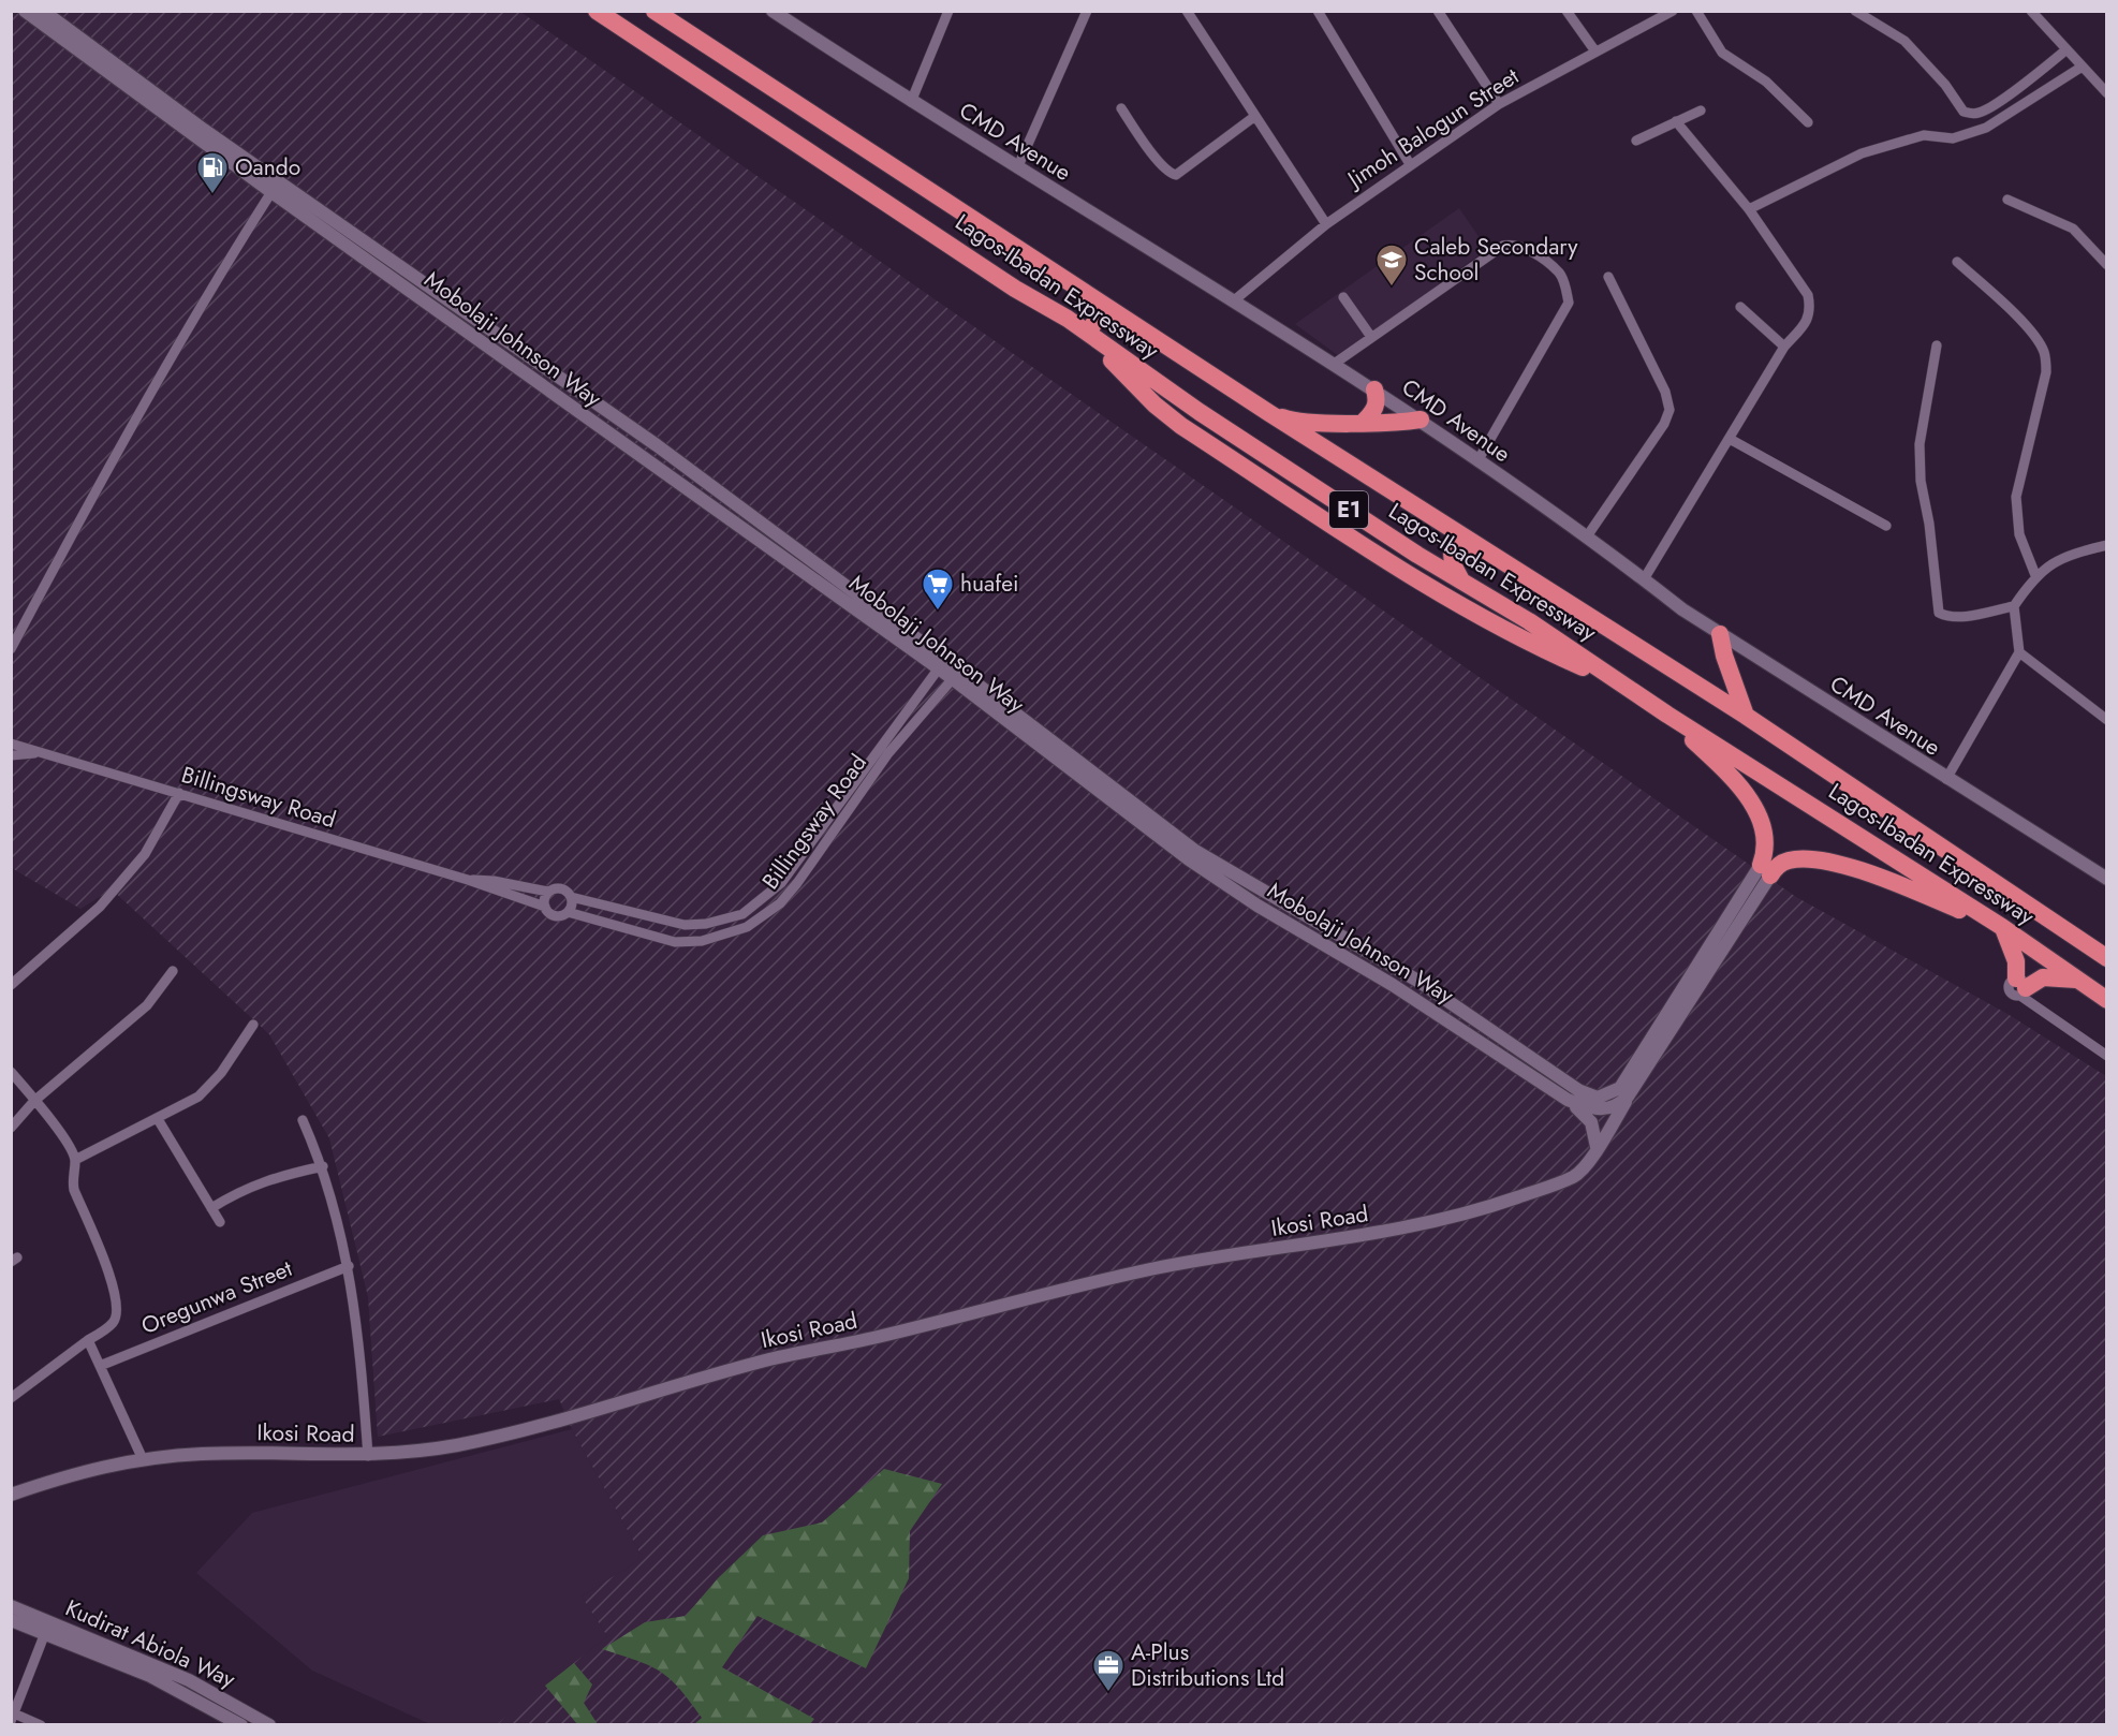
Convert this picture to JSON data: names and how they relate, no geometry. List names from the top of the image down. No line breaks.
{"streets":{"highway":["Lagos-Ibadan Expressway","E1"],"street":["Jimoh Balogun Street","CMD Avenue","Mobolaji Johnson Way","Billingsway Road","Ikosi Road","Oregunwa Street","Kudirat Abiola Way"]},"crossings":[["Jimoh Balogun Street","CMD Avenue"],["Mobolaji Johnson Way","Billingsway Road"]],"places":{"fuel station":["Oando"],"school or university":["Caleb Secondary School"],"supermarket":["huafei"],"office":["A-Plus Distributions Ltd"]}}
